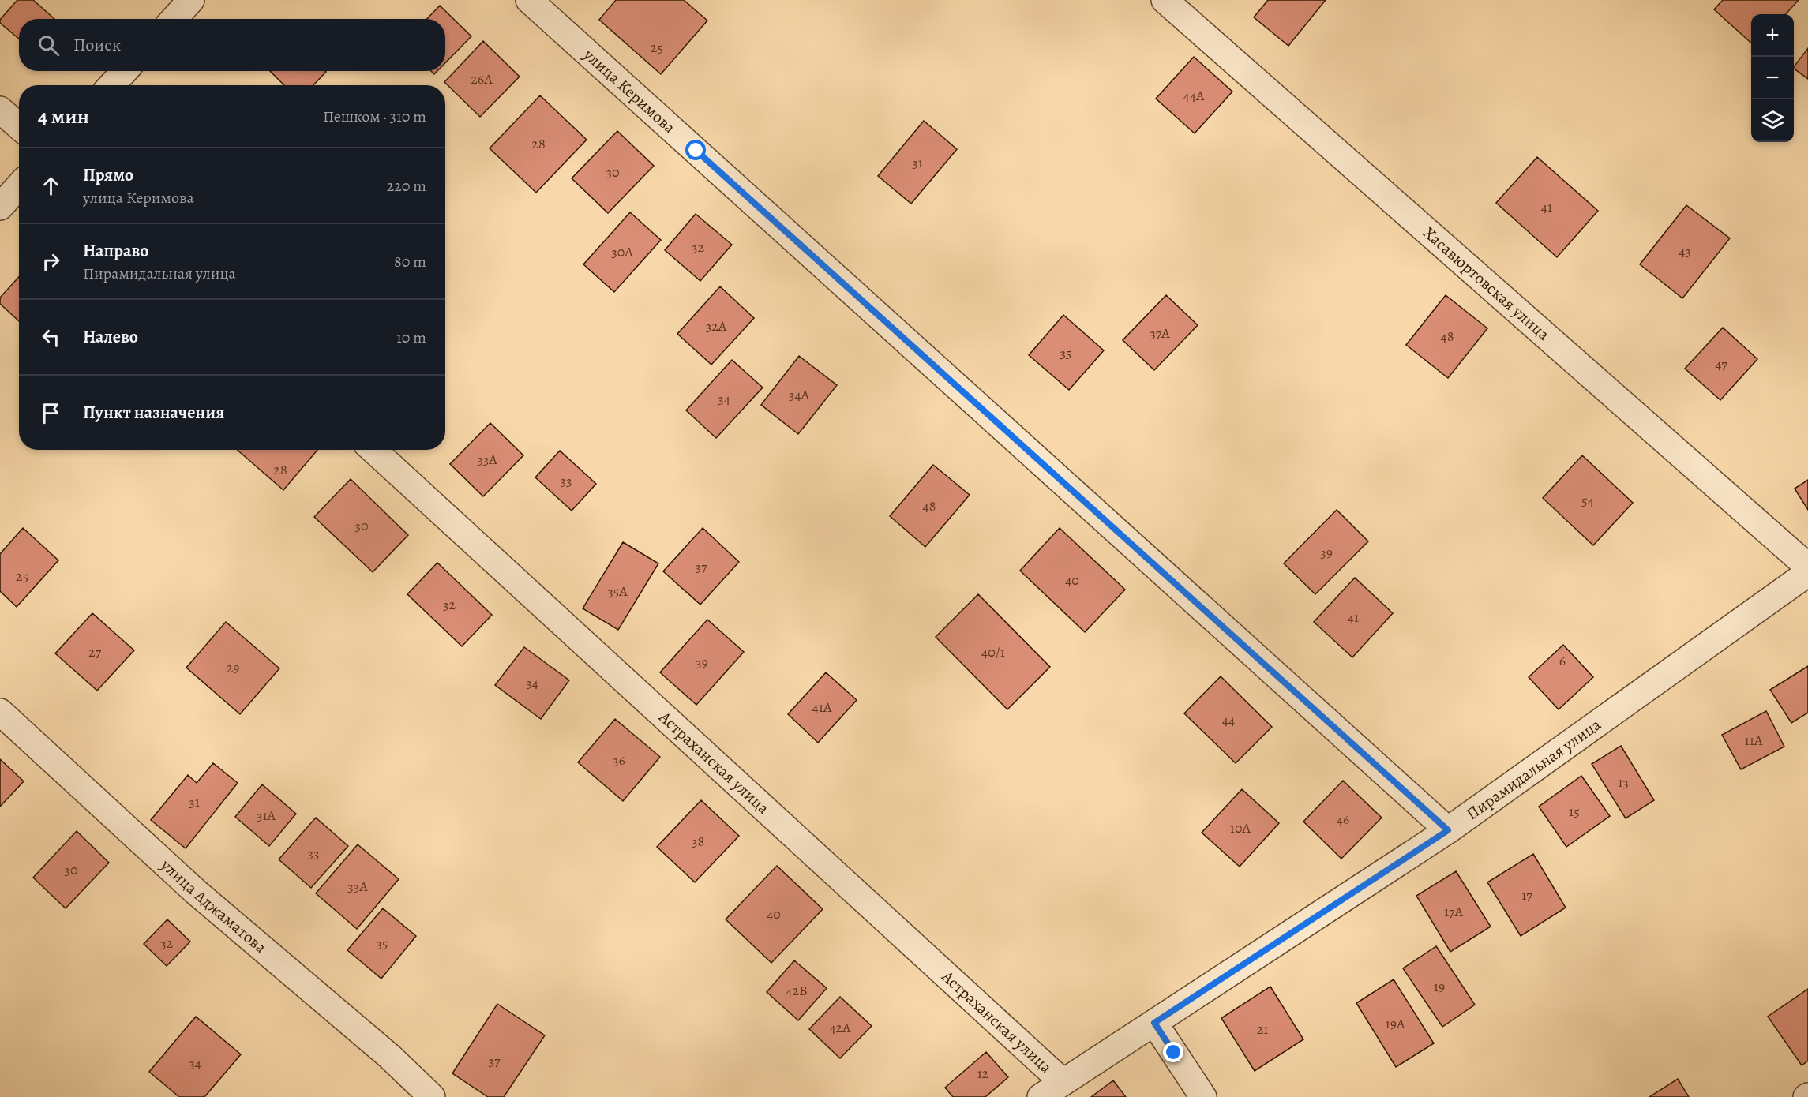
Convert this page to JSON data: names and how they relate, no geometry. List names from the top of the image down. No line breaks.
{"streets":{"street":["улица Керимова","Хасавюртовская улица","Астраханская улица","Пирамидальная улица","улица Аджаматова"]},"crossings":[["улица Керимова","Пирамидальная улица"],["Астраханская улица","Пирамидальная улица"]],"house_numbers":["25","26А","44А","28","31","30","41","32","43","30А","32А","37А","48","35","47","34А","34","33А","28","33","54","48","30","39","37","25","40","35А","32","41","27","40/1","6","39","29","34","41А","44","11А","36","13","31","15","31А","46","10А","38","33","30","33А","17","17А","40","32","35","19","42Б","19А","42А","21","37","34","12"],"page":{"map_buttons":["+","−"],"search":"Поиск","heading":["4 мин","Пешком · 310 m"],"list":[["Прямо","улица Керимова","220 m"],["Направо","Пирамидальная улица","80 m"],["Налево","10 m"],"Пункт назначения"]}}
